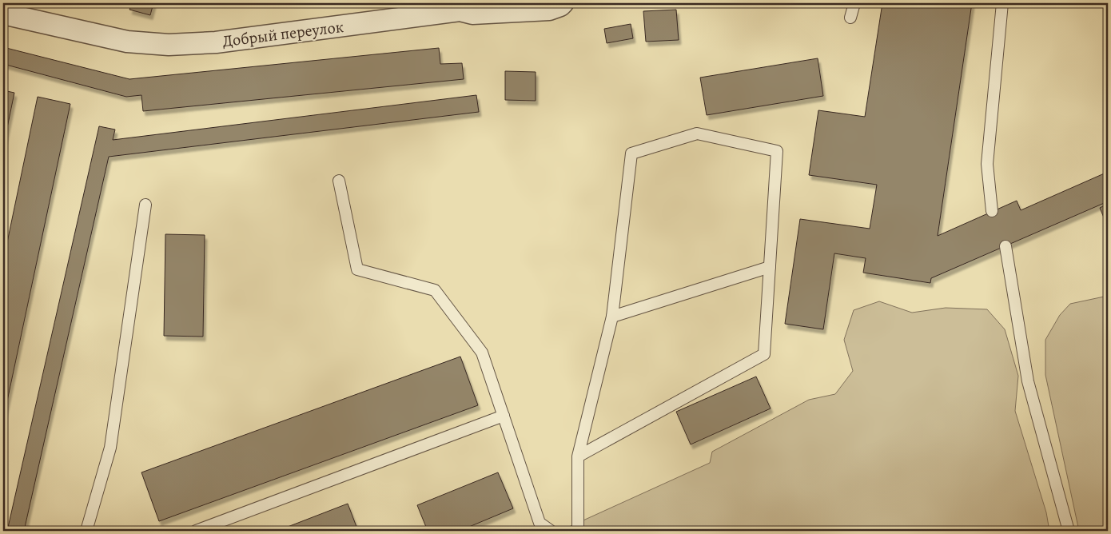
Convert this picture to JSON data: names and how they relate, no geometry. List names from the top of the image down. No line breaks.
{"streets":{"street":["Добрый переулок"]}}
